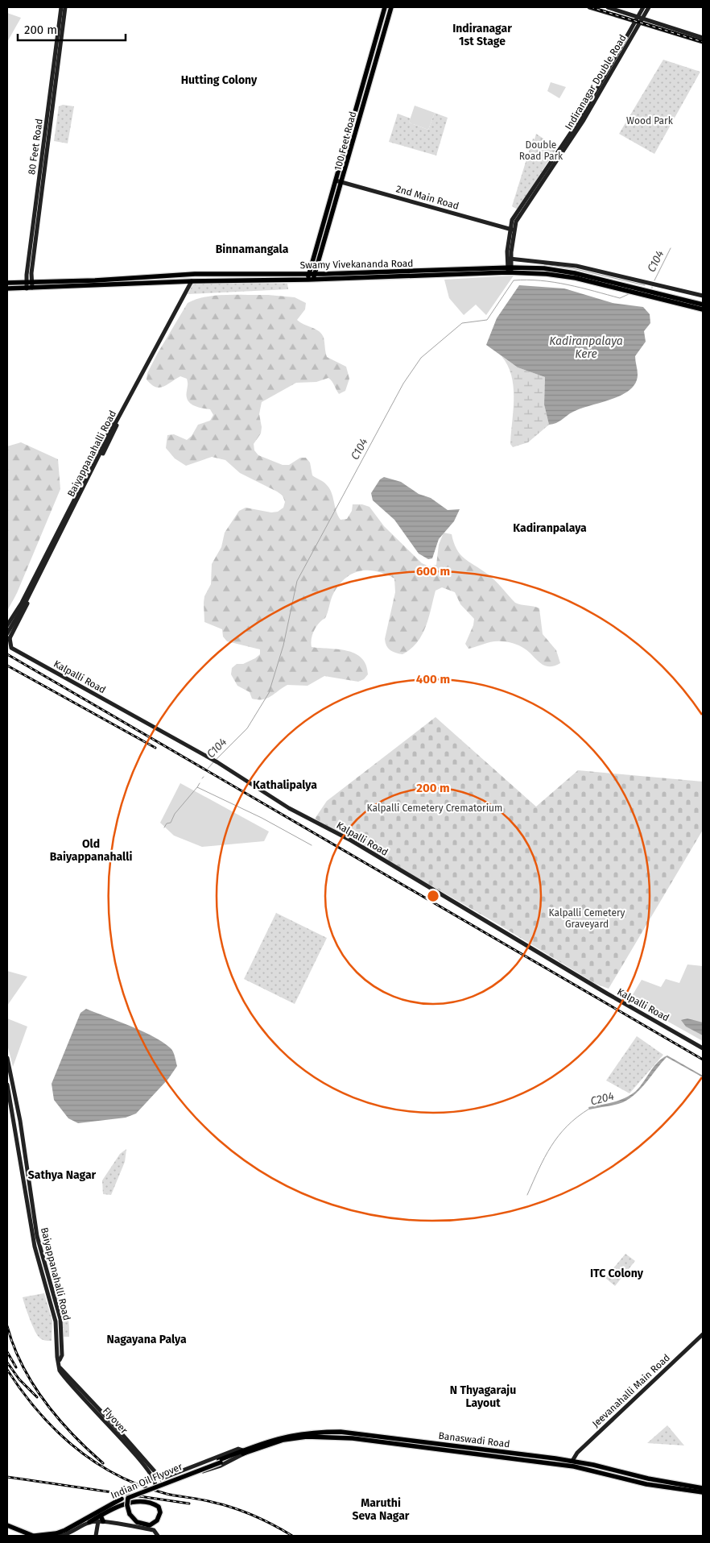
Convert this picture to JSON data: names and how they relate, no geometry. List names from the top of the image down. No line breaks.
{"streets":{"main road":["100 Feet Road","Swamy Vivekananda Road","Banaswadi Road","Indian Oil Flyover"],"street":["Indiranagar Double Road","80 Feet Road","2nd Main Road","Baiyappanahalli Road","Kalpalli Road","Jeevanahalli Main Road","Flyover"]},"crossings":[["Indiranagar Double Road","2nd Main Road"],["Indiranagar Double Road","Swamy Vivekananda Road"],["100 Feet Road","2nd Main Road"],["100 Feet Road","Swamy Vivekananda Road"],["80 Feet Road","Swamy Vivekananda Road"],["Swamy Vivekananda Road","Baiyappanahalli Road"],["Jeevanahalli Main Road","Banaswadi Road"],["Flyover","Indian Oil Flyover"],["Banaswadi Road","Indian Oil Flyover"]],"districts":["Indiranagar 1st Stage","Hutting Colony","Binnamangala","Kadiranpalaya","Kathalipalya","Old Baiyappanahalli","Sathya Nagar","ITC Colony","Nagayana Palya","N Thyagaraju Layout","Maruthi Seva Nagar"],"water":["C104","Kadiranpalaya Kere","C204"],"parks":["Wood Park","Double Road Park","Kalpalli Cemetery Crematorium","Kalpalli Cemetery Graveyard"],"scale_bar":"200 m","rings":["600 m","400 m","200 m"]}
